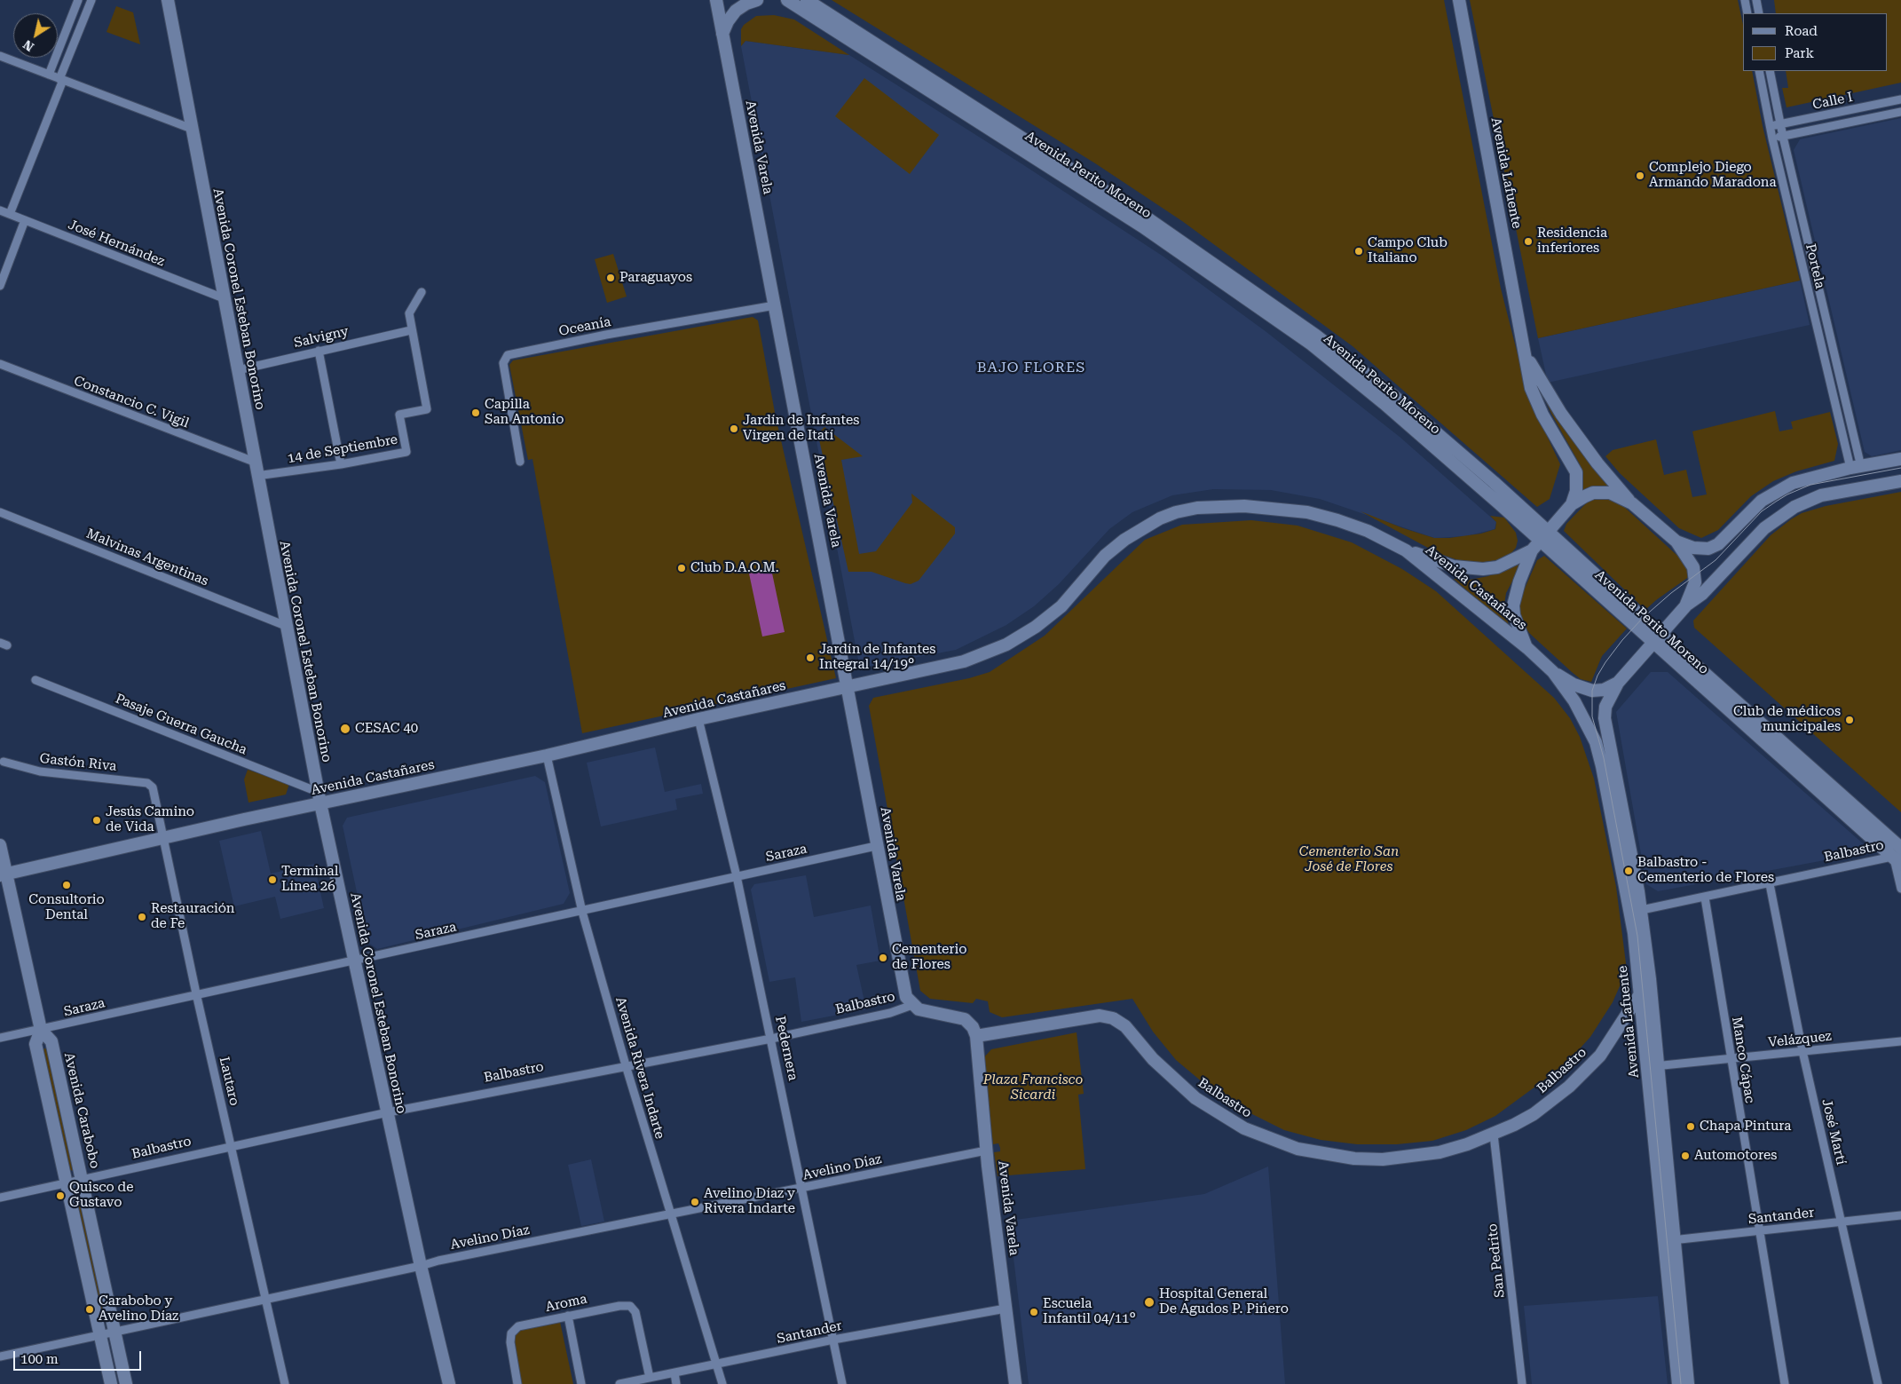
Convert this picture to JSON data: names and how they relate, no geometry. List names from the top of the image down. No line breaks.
{"streets":{"main road":["Avenida Varela","Avenida Lafuente","Avenida Perito Moreno","Avenida Coronel Esteban Bonorino","Avenida Castañares","Balbastro","Avenida Carabobo"],"street":["Calle I","José Hernández","Portela","Oceanía","Salvigny","Constancio C. Vigil","14 de Septiembre","Malvinas Argentinas","Pasaje Guerra Gaucha","Gastón Riva","Saraza","Velázquez","Pedernera","Manco Cápac","Avenida Rivera Indarte","Lautaro","José Martí","Avelino Díaz","Santander","San Pedrito","Aroma"]},"crossings":[["Calle I","Portela"],["Avenida Varela","Oceanía"],["Avenida Varela","Avenida Castañares"],["Avenida Varela","Balbastro"],["Avenida Varela","Saraza"],["Avenida Varela","Avelino Díaz"],["Avenida Varela","Santander"],["Avenida Lafuente","Avenida Perito Moreno"],["Avenida Lafuente","Avenida Castañares"],["Avenida Lafuente","Balbastro"],["Avenida Lafuente","Velázquez"],["Avenida Lafuente","Santander"],["Avenida Perito Moreno","Avenida Castañares"],["Avenida Perito Moreno","Balbastro"],["José Hernández","Avenida Coronel Esteban Bonorino"],["Avenida Coronel Esteban Bonorino","Salvigny"],["Avenida Coronel Esteban Bonorino","Constancio C. Vigil"],["Avenida Coronel Esteban Bonorino","14 de Septiembre"],["Avenida Coronel Esteban Bonorino","Malvinas Argentinas"],["Avenida Coronel Esteban Bonorino","Avenida Castañares"],["Avenida Coronel Esteban Bonorino","Pasaje Guerra Gaucha"],["Avenida Coronel Esteban Bonorino","Balbastro"],["Avenida Coronel Esteban Bonorino","Saraza"],["Avenida Coronel Esteban Bonorino","Avelino Díaz"],["Salvigny","14 de Septiembre"],["Avenida Castañares","Pasaje Guerra Gaucha"],["Avenida Castañares","Pedernera"],["Avenida Castañares","Avenida Rivera Indarte"],["Avenida Castañares","Lautaro"],["Avenida Castañares","Avenida Carabobo"],["Gastón Riva","Lautaro"],["Balbastro","Pedernera"],["Balbastro","Manco Cápac"],["Balbastro","Avenida Rivera Indarte"],["Balbastro","Lautaro"],["Balbastro","Avenida Carabobo"],["Balbastro","José Martí"],["Balbastro","San Pedrito"],["Saraza","Pedernera"],["Saraza","Avenida Rivera Indarte"],["Saraza","Lautaro"],["Saraza","Avenida Carabobo"],["Velázquez","Manco Cápac"],["Velázquez","José Martí"],["Pedernera","Avelino Díaz"],["Pedernera","Santander"],["Manco Cápac","Santander"],["Avenida Rivera Indarte","Avelino Díaz"],["Avenida Rivera Indarte","Santander"],["Lautaro","Avelino Díaz"],["Avenida Carabobo","Avelino Díaz"],["José Martí","Santander"],["Santander","Aroma"]],"districts":["BAJO FLORES"],"parks":["Cementerio San José de Flores","Plaza Francisco Sicardi"],"places":["Complejo Diego Armando Maradona","Residencia inferiores","Campo Club Italiano","Paraguayos","Capilla San Antonio","Jardín de Infantes Virgen de Itatí","Club D.A.O.M.","Jardín de Infantes Integral 14/19°","Club de médicos municipales","CESAC 40","Jesús Camino de Vida","Balbastro - Cementerio de Flores","Terminal Línea 26","Consultorio Dental","Restauración de Fe","Cementerio de Flores","Chapa Pintura","Automotores","Quisco de Gustavo","Avelino Díaz y Rivera Indarte","Hospital General De Agudos P. Pińero","Carabobo y Avelino Díaz","Escuela Infantil 04/11°"],"legend":["Road","Park"],"scale_bar":"100 m","north":"bottom left"}
